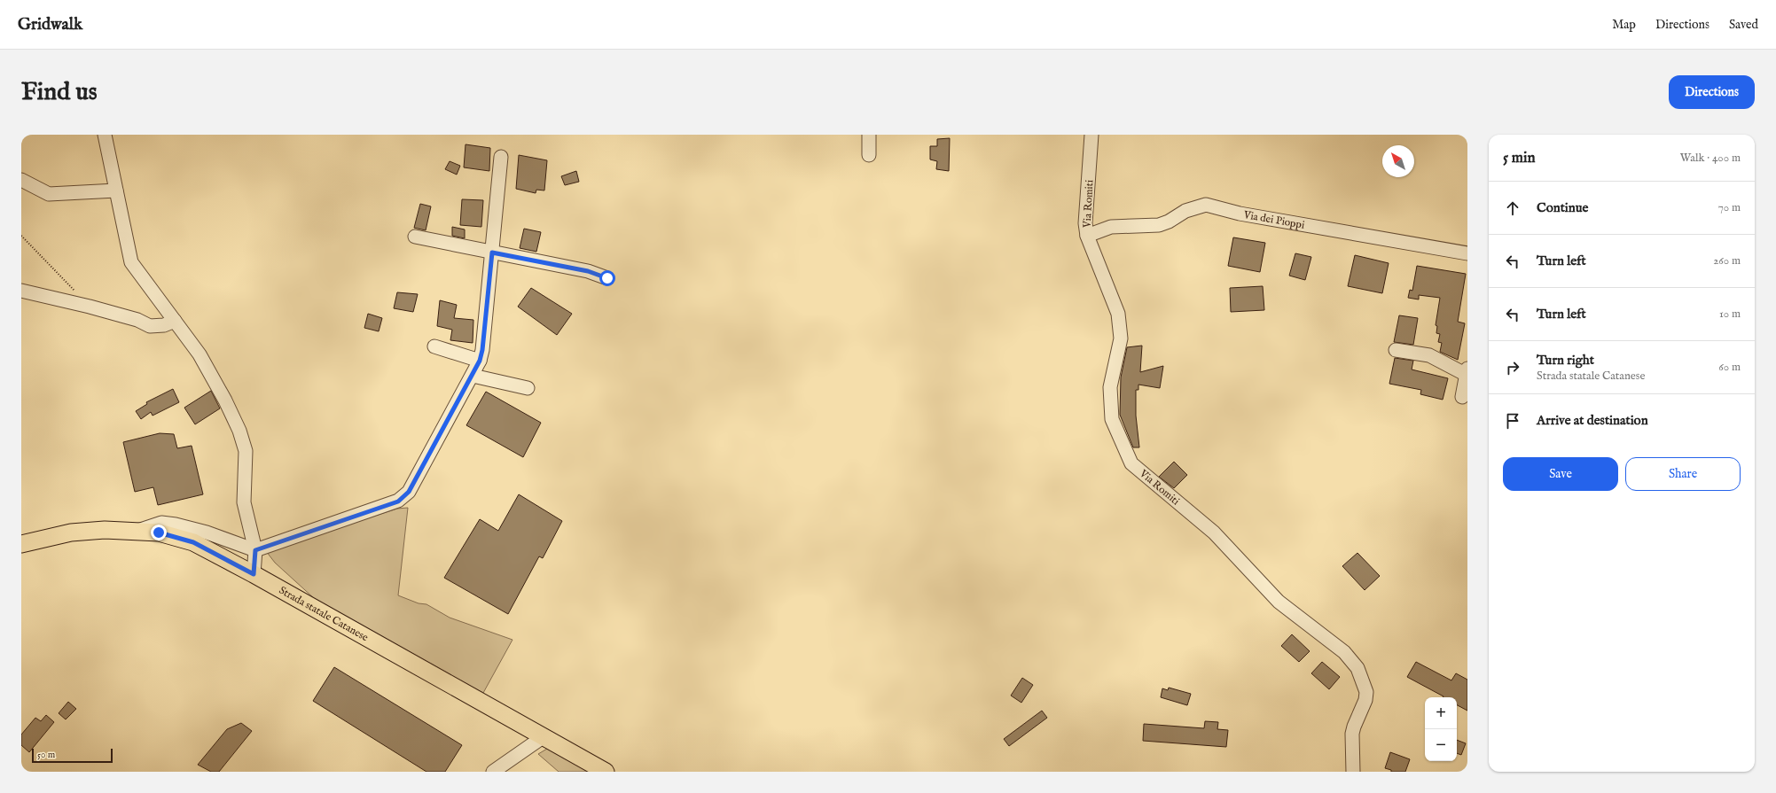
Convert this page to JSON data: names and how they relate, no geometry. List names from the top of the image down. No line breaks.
{"streets":{"main road":["Strada statale Catanese"],"street":["Via Romiti","Via dei Pioppi"]},"crossings":[["Via Romiti","Via dei Pioppi"]],"scale_bar":"50 m","north":"top left","page":{"header":"Gridwalk","nav":["Map","Directions","Saved"],"buttons":["Directions",["Save","Share"]],"title":"Find us","heading":["5 min","Walk · 400 m"],"list":[["Continue","70 m"],["Turn left","260 m"],["Turn left","10 m"],["Turn right","Strada statale Catanese","60 m"],"Arrive at destination"],"map_buttons":["+","−"],"scale":"50 m"}}
